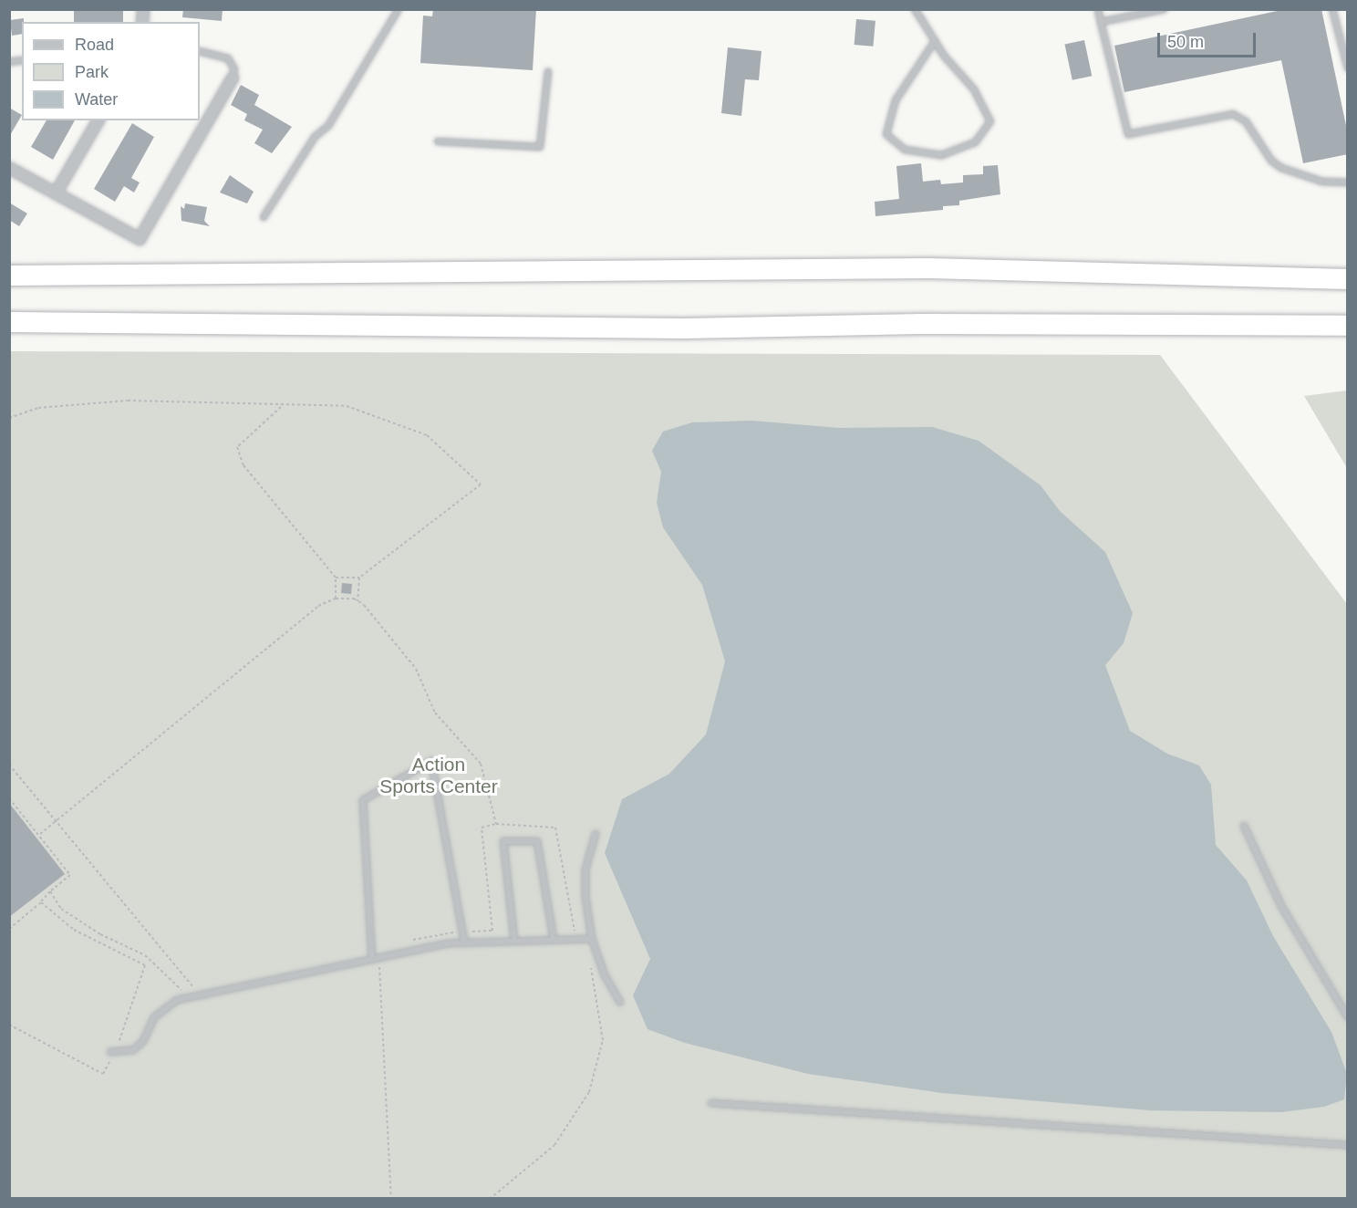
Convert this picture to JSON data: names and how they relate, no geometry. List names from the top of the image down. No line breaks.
{"parks":["Action Sports Center"],"legend":["Road","Park","Water"],"scale_bar":"50 m"}
